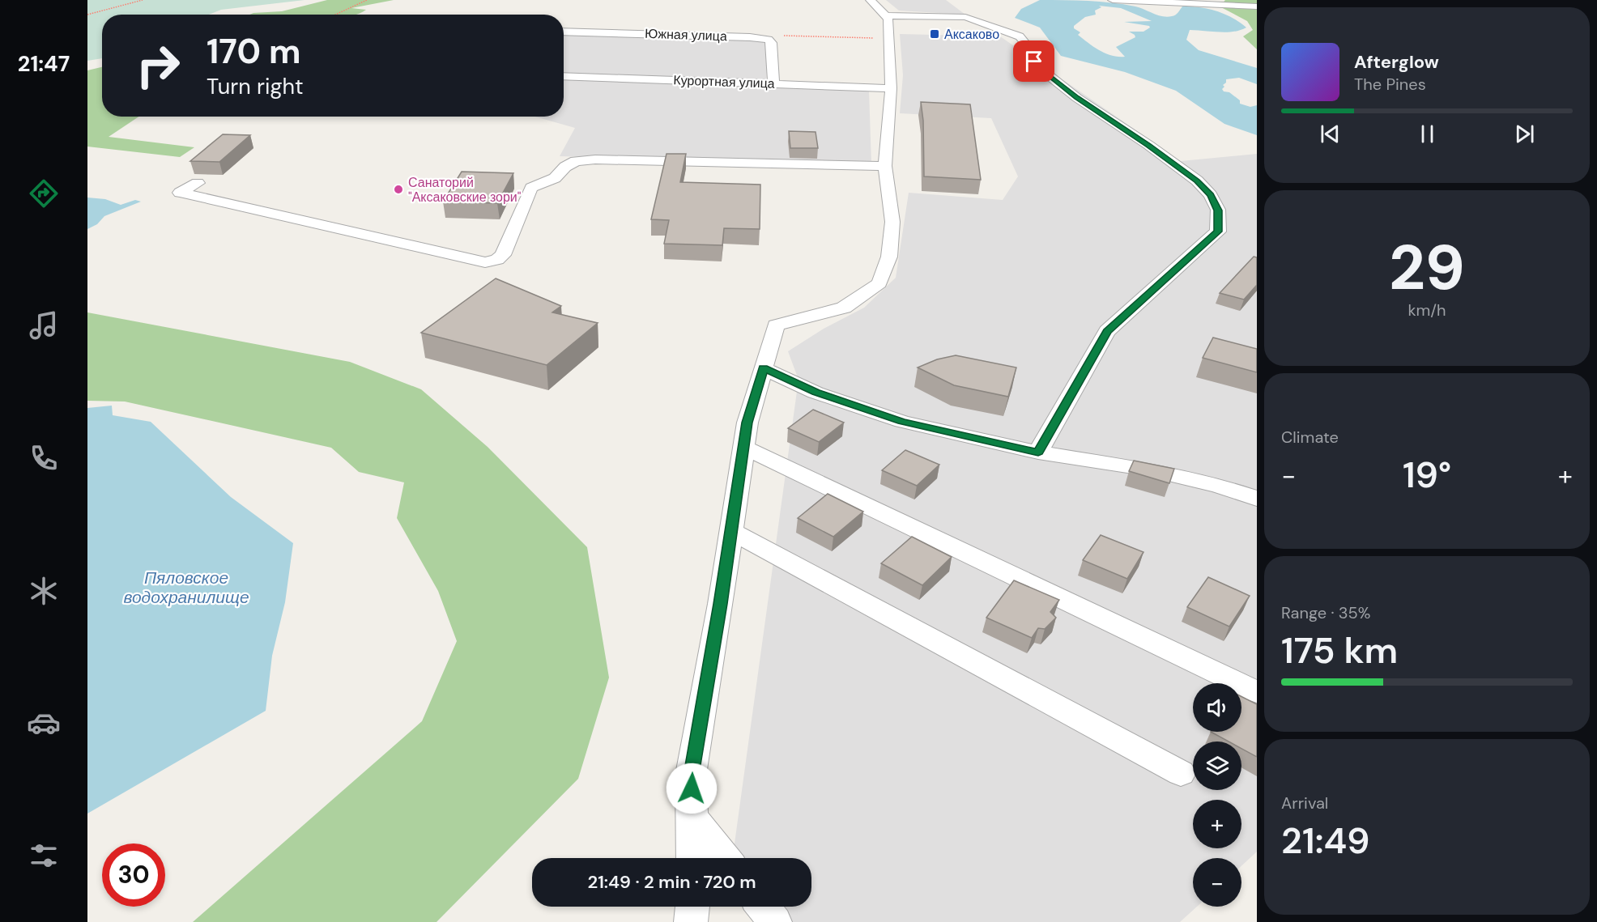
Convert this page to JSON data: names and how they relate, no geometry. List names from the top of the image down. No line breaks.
{"streets":{"street":["Южная улица","Курортная улица"]},"crossings":[["Южная улица","Курортная улица"]],"water":["Пяловское водохранилище"],"places":{"transit":["Аксаково"],"other":["Санаторий \"Аксаковские зори\""]},"page":{"tabs":"21:47","turn":["170 m","Turn right"],"song":["Afterglow","The Pines"],"tile":[["29","km/h"],"Climate",["Range · 35%","175 km"],["Arrival","21:49"]],"heat":["−","19°","+"],"map_buttons":["+","−"],"limit":"30","trip":"21:49 · 2 min · 720 m"}}
